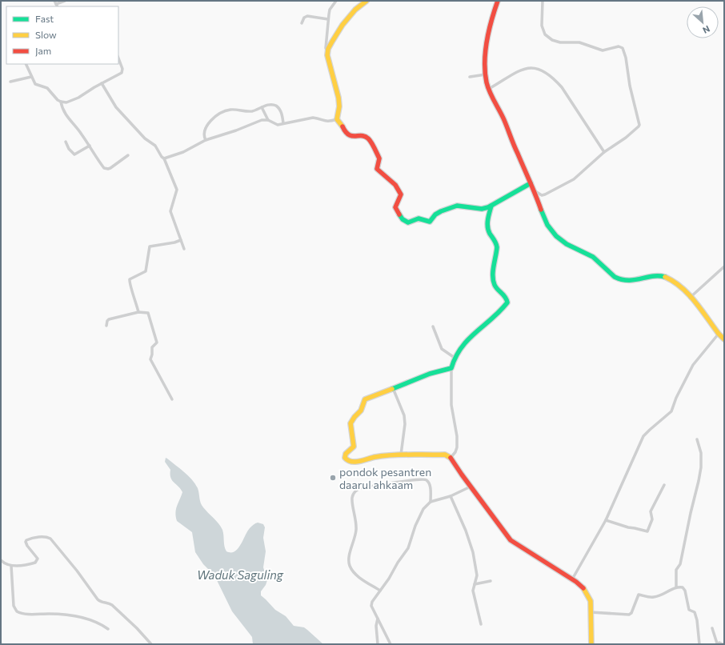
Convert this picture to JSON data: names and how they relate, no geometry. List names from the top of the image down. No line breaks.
{"water":["Waduk Saguling"],"places":["pondok pesantren daarul ahkaam"],"legend":["Fast","Slow","Jam"],"north":"bottom right"}
